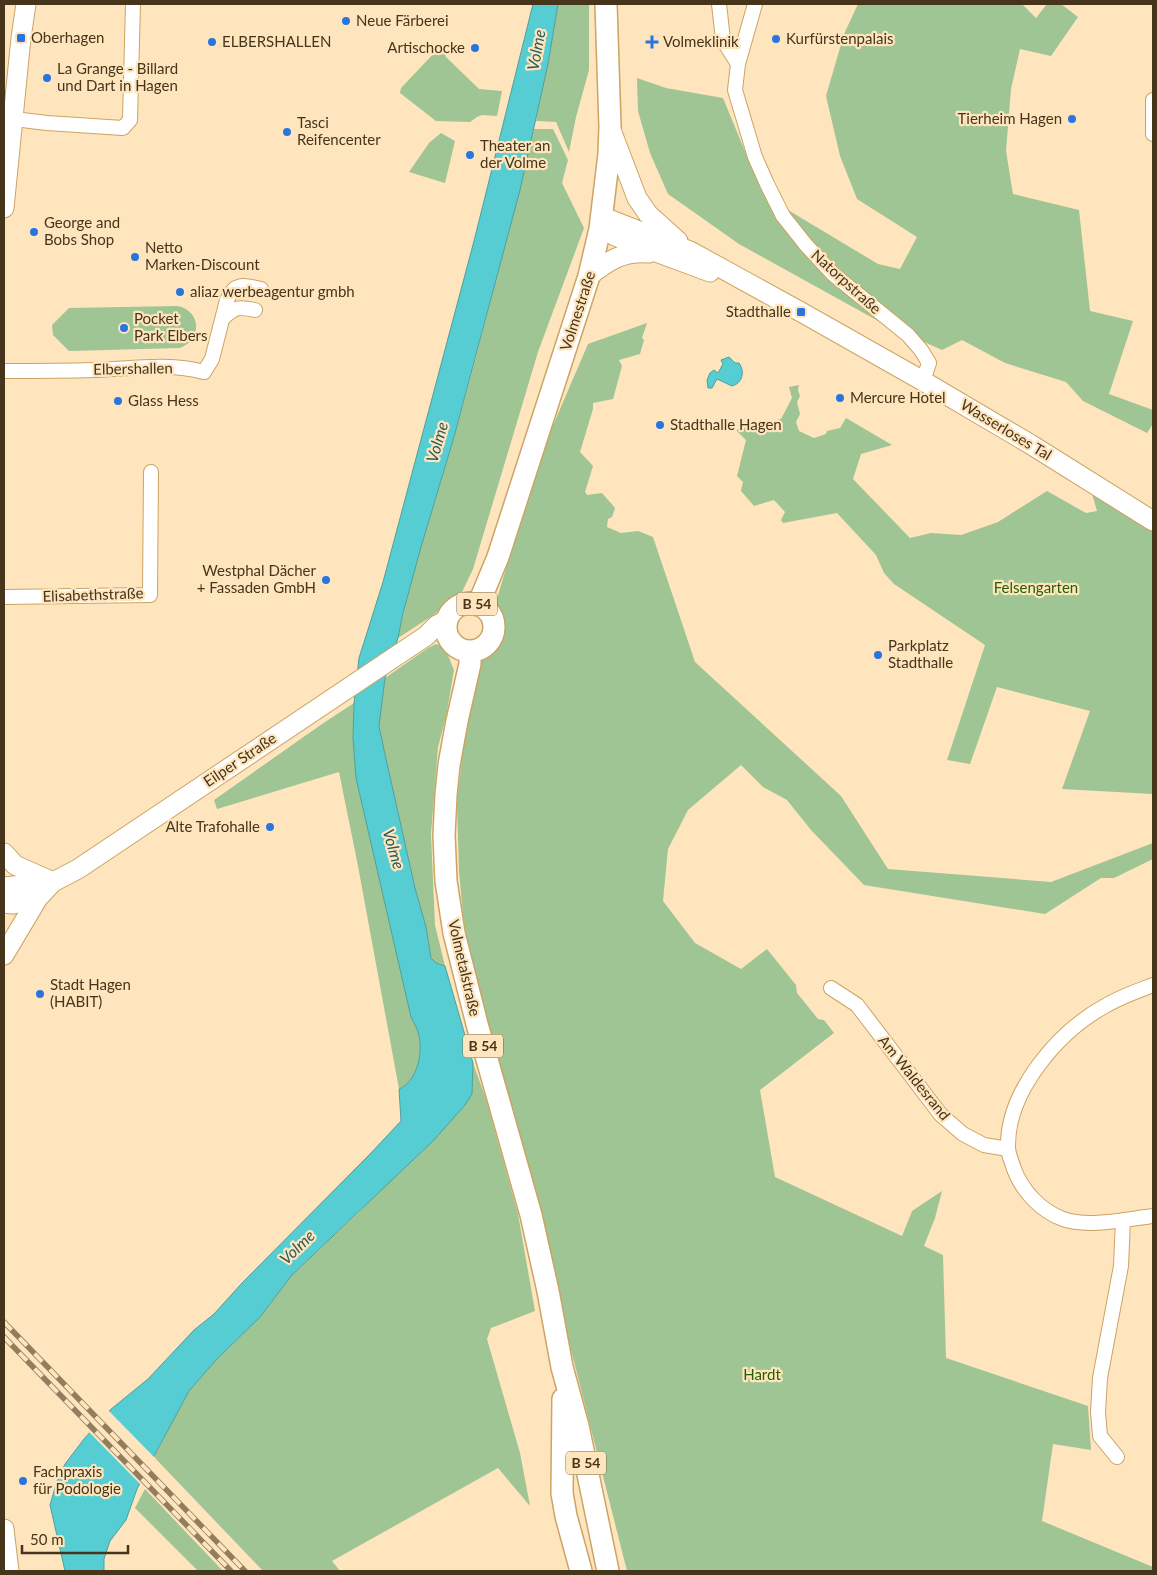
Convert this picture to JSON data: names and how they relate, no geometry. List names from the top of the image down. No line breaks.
{"streets":{"main road":["Volmestraße","Wasserloses Tal","B 54","Eilper Straße","Volmetalstraße"],"street":["Natorpstraße","Elbershallen","Elisabethstraße","Am Waldesrand"]},"crossings":[["Natorpstraße","Wasserloses Tal"],["Volmestraße","Wasserloses Tal"],["Volmestraße","B 54"],["Volmestraße","Eilper Straße"],["Volmestraße","Volmetalstraße"],["B 54","Eilper Straße"],["B 54","Volmetalstraße"],["Eilper Straße","Volmetalstraße"]],"water":["Volme"],"parks":["Felsengarten","Hardt"],"places":{"other":["Neue Färberei","Kurfürstenpalais","ELBERSHALLEN","Artischocke","La Grange - Billard und Dart in Hagen","Tierheim Hagen","Tasci Reifencenter","Theater an der Volme","George and Bobs Shop","Netto Marken-Discount","aliaz werbeagentur gmbh","Pocket Park Elbers","Mercure Hotel","Glass Hess","Stadthalle Hagen","Westphal Dächer + Fassaden GmbH","Parkplatz Stadthalle","Alte Trafohalle","Stadt Hagen (HABIT)","Fachpraxis für Podologie"],"transit":["Oberhagen","Stadthalle"],"health":["Volmeklinik"]},"scale_bar":"50 m"}
